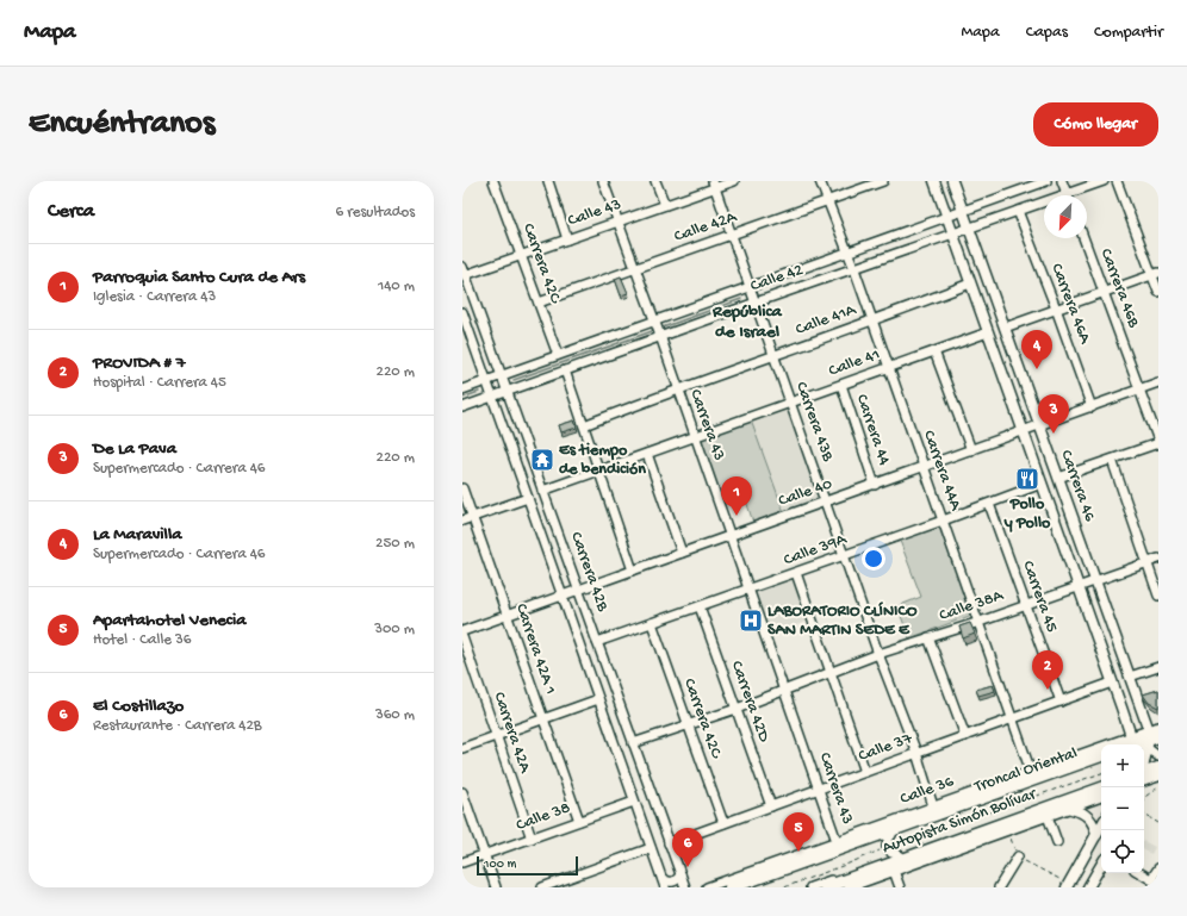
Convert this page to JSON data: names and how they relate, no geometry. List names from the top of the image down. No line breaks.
{"streets":{"highway":["Autopista Simón Bolívar"],"main road":["Carrera 46"],"street":["Calle 43","Calle 42A","Carrera 42C","Calle 42","Carrera 46B","Carrera 46A","Calle 41A","Calle 41","Carrera 43B","Carrera 43","Carrera 44","Carrera 44A","Calle 40","Calle 39A","Carrera 42B","Carrera 45","Calle 38A","Carrera 42A 1","Carrera 42D","Carrera 42A","Calle 37","Troncal Oriental","Calle 36","Calle 38"]},"crossings":[["Calle 43","Carrera 42C"],["Calle 43","Carrera 43B"],["Calle 43","Carrera 43"],["Calle 43","Carrera 42B"],["Calle 42A","Carrera 42C"],["Calle 42A","Carrera 43B"],["Calle 42A","Carrera 43"],["Calle 42A","Carrera 44A"],["Carrera 42C","Calle 42"],["Carrera 42C","Calle 39A"],["Carrera 42C","Calle 38A"],["Carrera 42C","Calle 37"],["Calle 42","Carrera 46A"],["Calle 42","Carrera 43B"],["Calle 42","Carrera 43"],["Calle 42","Carrera 44A"],["Calle 42","Carrera 46"],["Calle 42","Carrera 42B"],["Carrera 46B","Calle 40"],["Carrera 46A","Calle 40"],["Calle 41A","Carrera 43B"],["Calle 41A","Carrera 43"],["Calle 41A","Carrera 44A"],["Calle 41A","Carrera 46"],["Calle 41","Carrera 43B"],["Calle 41","Carrera 43"],["Calle 41","Carrera 44"],["Calle 41","Carrera 44A"],["Calle 41","Carrera 46"],["Calle 41","Carrera 42B"],["Carrera 43B","Calle 40"],["Carrera 43B","Calle 39A"],["Carrera 43B","Calle 38A"],["Carrera 43B","Calle 37"],["Carrera 43B","Calle 36"],["Carrera 43","Calle 40"],["Carrera 43","Calle 39A"],["Carrera 43","Calle 38A"],["Carrera 43","Calle 37"],["Carrera 43","Calle 36"],["Carrera 44","Calle 40"],["Carrera 44A","Calle 40"],["Carrera 44A","Calle 39A"],["Carrera 44A","Calle 38A"],["Carrera 44A","Calle 37"],["Carrera 44A","Calle 36"],["Carrera 46","Calle 40"],["Carrera 46","Calle 39A"],["Carrera 46","Calle 38A"],["Carrera 46","Calle 37"],["Carrera 46","Calle 36"],["Calle 40","Carrera 42B"],["Calle 40","Carrera 42A 1"],["Calle 39A","Carrera 42B"],["Calle 39A","Carrera 45"],["Calle 39A","Carrera 42D"],["Carrera 42B","Calle 38A"],["Carrera 42B","Calle 37"],["Carrera 42B","Calle 38"],["Carrera 45","Calle 38A"],["Carrera 45","Calle 37"],["Calle 38A","Carrera 42D"],["Carrera 42A 1","Calle 38"],["Carrera 42D","Calle 37"],["Carrera 42A","Calle 38"]],"districts":["República de Israel"],"places":{"temple":["Es tiempo de bendición"],"restaurant":["Pollo y Pollo"],"hospital":["LABORATORIO CLÍNICO SAN MARTIN SEDE E"]},"scale_bar":"100 m","north":"bottom left","page":{"header":"Mapa","nav":["Mapa","Capas","Compartir"],"buttons":"Cómo llegar","title":"Encuéntranos","heading":["Cerca","6 resultados"],"list":[{"mark":"1","name":"Parroquia Santo Cura de Ars","note":"Iglesia · Carrera 43","value":"140 m"},{"mark":"2","name":"PROVIDA # 7","note":"Hospital · Carrera 45","value":"220 m"},{"mark":"3","name":"De La Pava","note":"Supermercado · Carrera 46","value":"220 m"},{"mark":"4","name":"La Maravilla","note":"Supermercado · Carrera 46","value":"250 m"},{"mark":"5","name":"Apartahotel Venecia","note":"Hotel · Calle 36","value":"300 m"},{"mark":"6","name":"El Costillazo","note":"Restaurante · Carrera 42B","value":"360 m"}],"pins":["4","3","1","2","5","6"],"map_buttons":["+","−"],"scale":"100 m"}}
